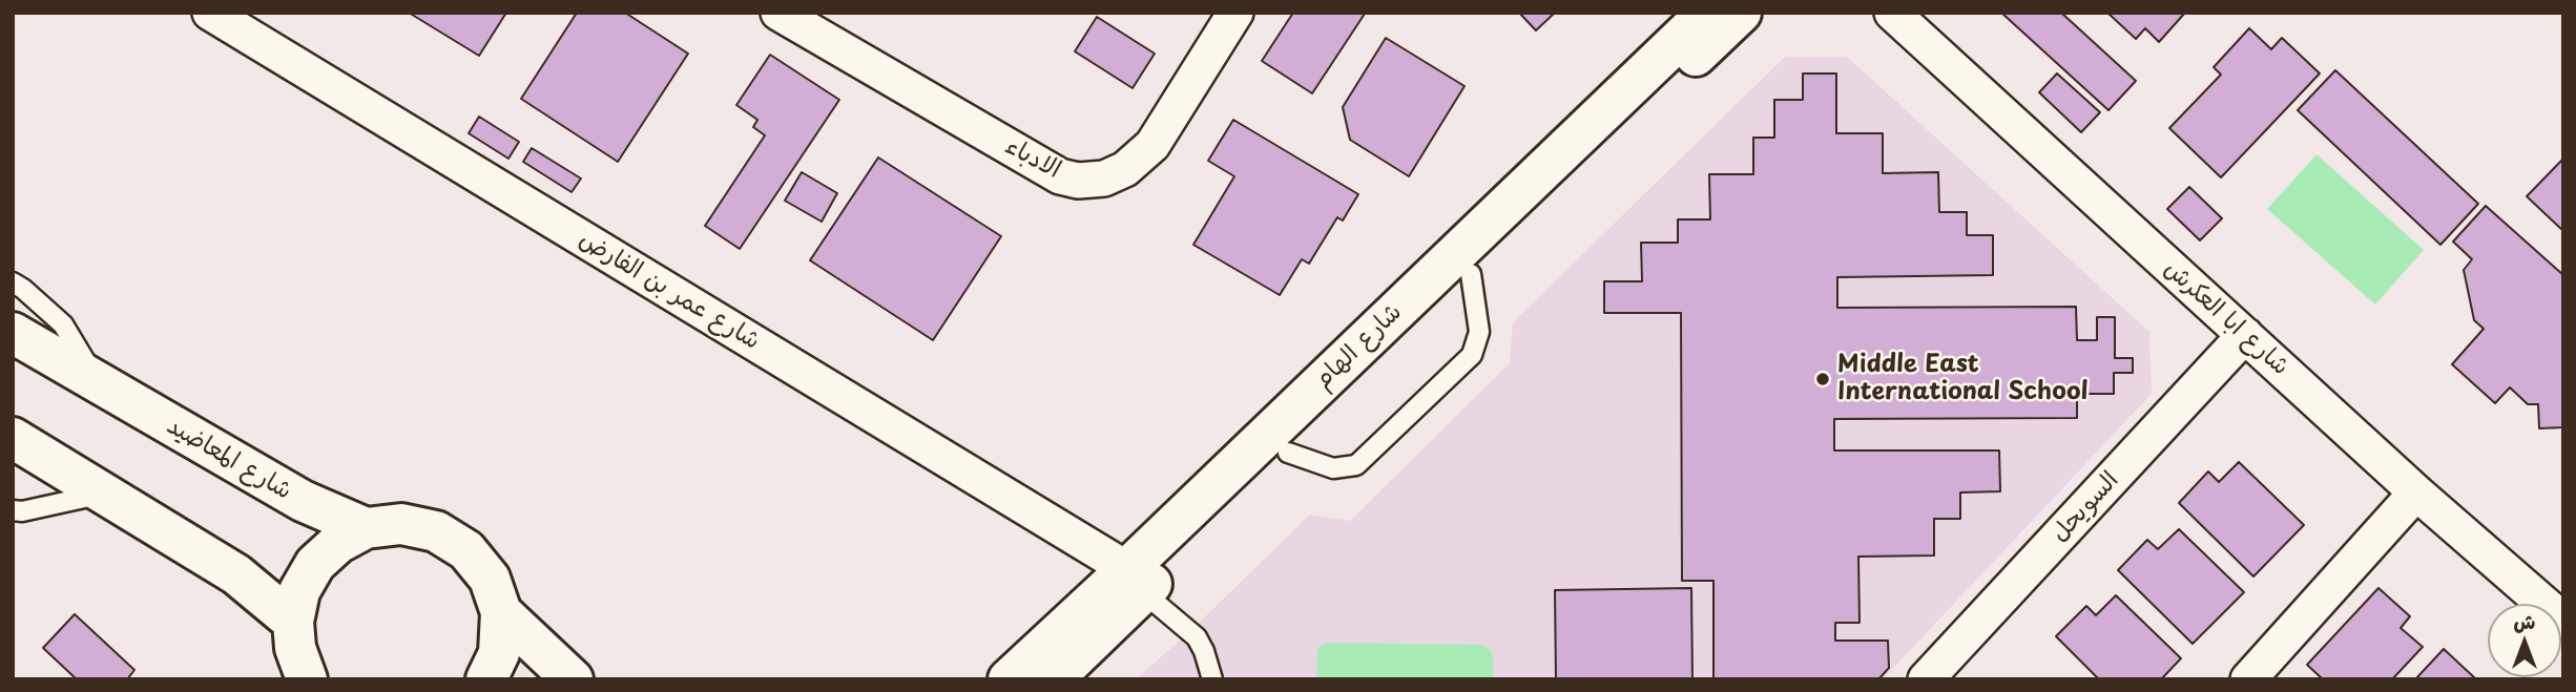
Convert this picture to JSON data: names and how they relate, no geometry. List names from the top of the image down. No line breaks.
{"streets":{"street":["الادباء","شارع عمر بن الفارض","شارع ابا العكرش","شارع الهام","شارع المعاضيد","السويحل"]},"crossings":[["شارع عمر بن الفارض","شارع الهام"],["شارع ابا العكرش","السويحل"]],"places":["Middle East International School"],"north":"top"}
